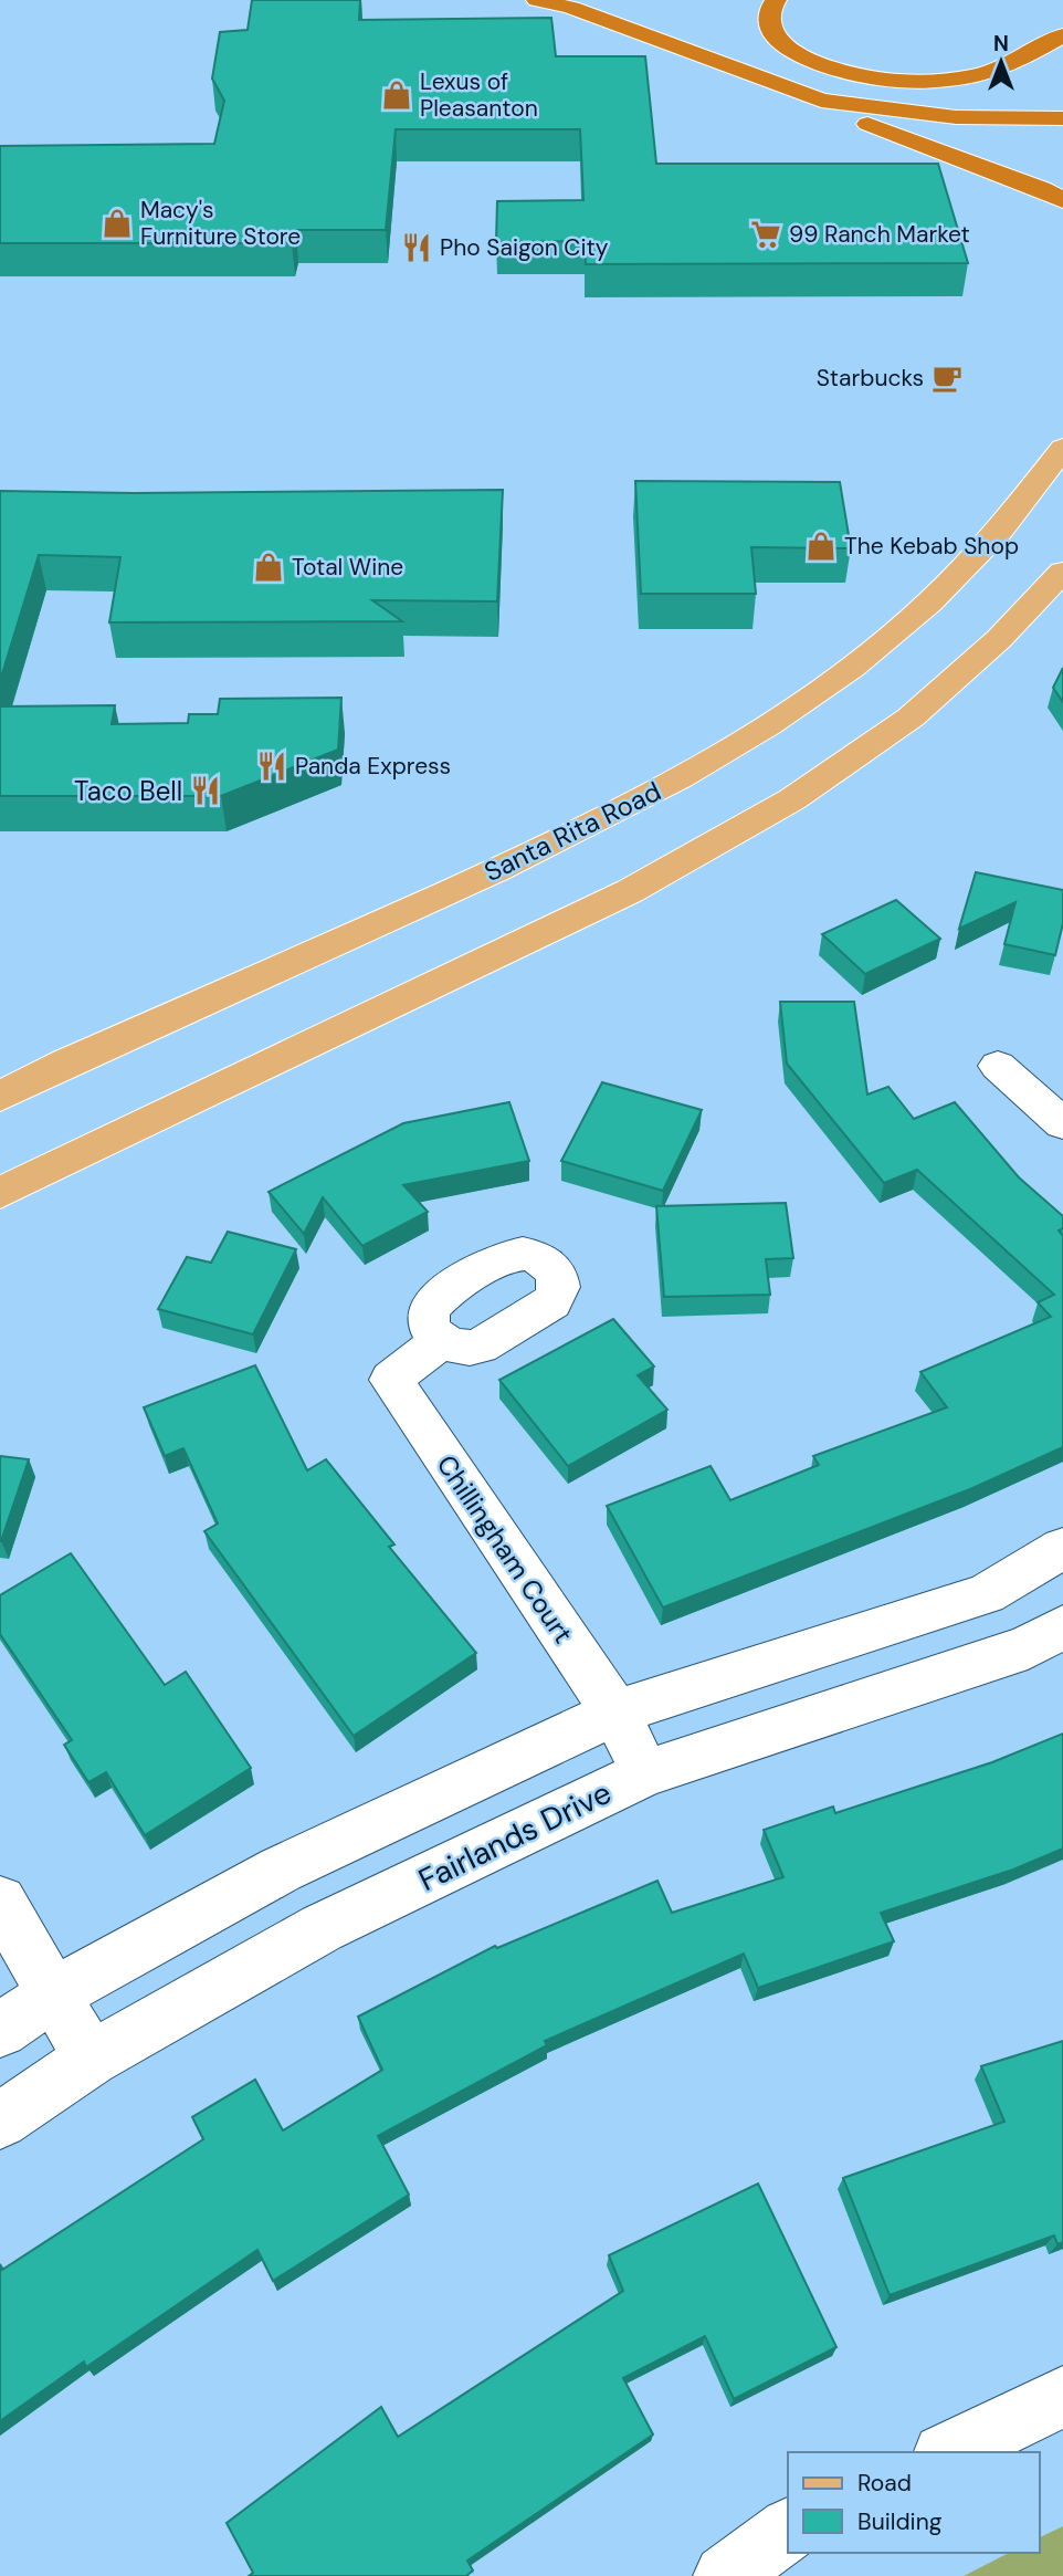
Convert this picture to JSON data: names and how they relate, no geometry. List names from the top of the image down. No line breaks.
{"streets":{"main road":["Santa Rita Road"],"street":["Chillingham Court","Fairlands Drive"]},"crossings":[["Chillingham Court","Fairlands Drive"]],"places":{"shop":["Lexus of Pleasanton","Macy's Furniture Store","The Kebab Shop","Total Wine"],"supermarket":["99 Ranch Market"],"restaurant":["Pho Saigon City","Panda Express","Taco Bell"],"cafe":["Starbucks"]},"legend":["Road","Building"],"north":"top"}
